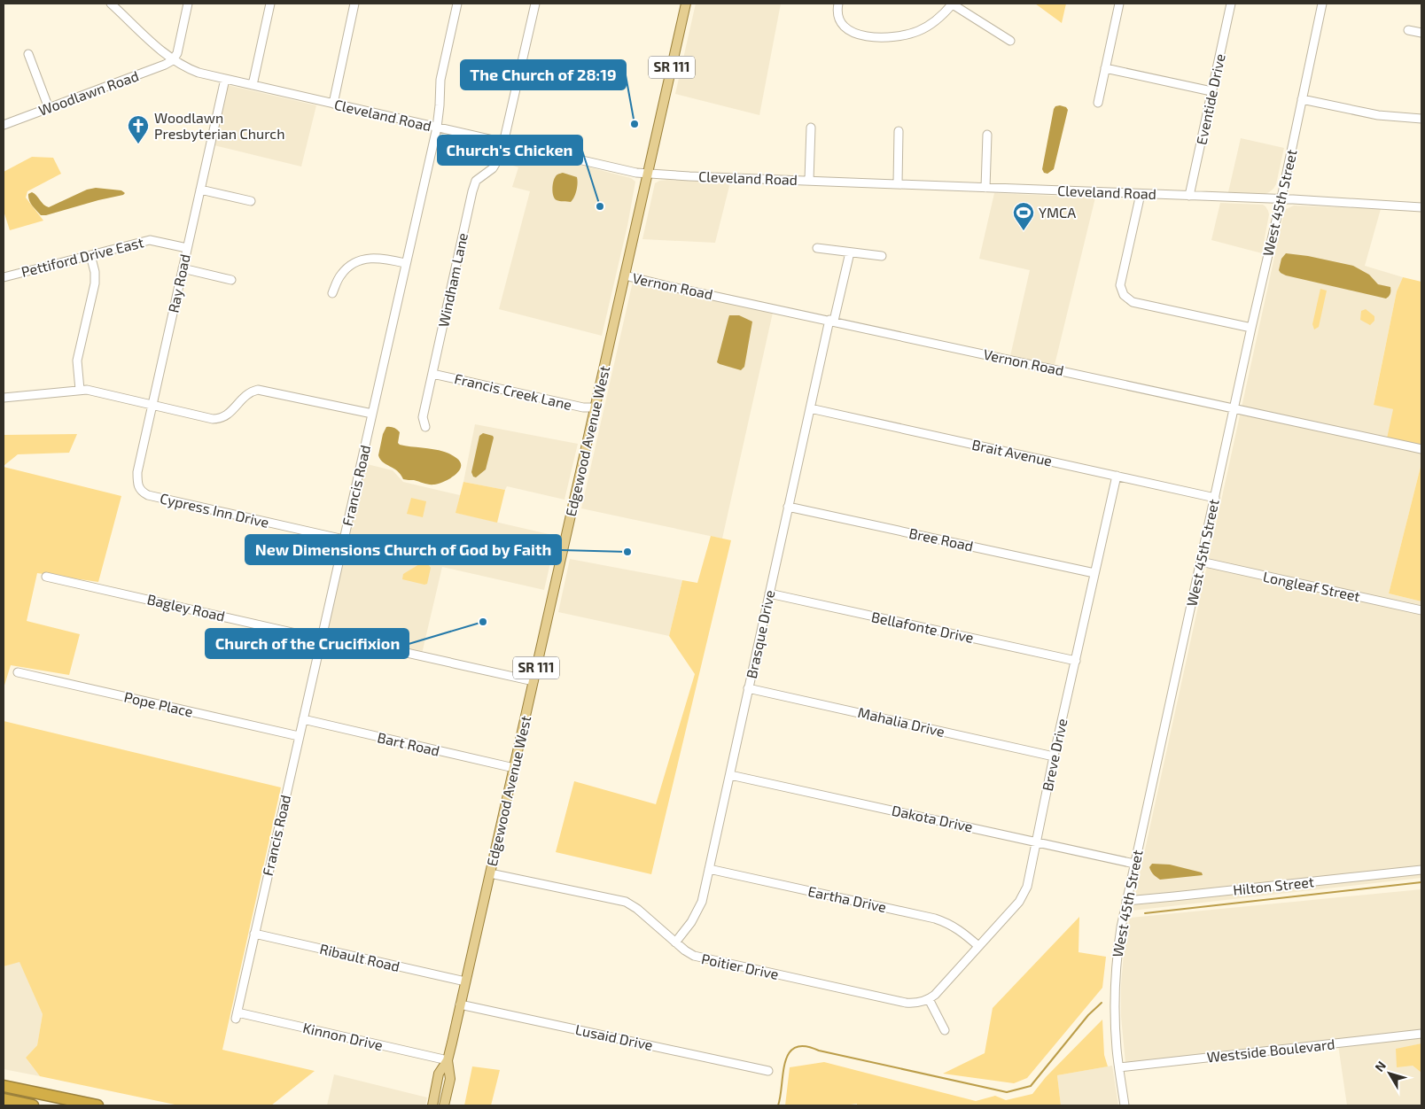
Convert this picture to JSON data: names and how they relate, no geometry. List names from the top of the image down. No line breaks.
{"streets":{"main road":["SR 111","Edgewood Avenue West"],"street":["Woodlawn Road","Eventide Drive","Cleveland Road","West 45th Street","Pettiford Drive East","Windham Lane","Ray Road","Vernon Road","Francis Creek Lane","Brait Avenue","Francis Road","Cypress Inn Drive","Bree Road","Longleaf Street","Bagley Road","Bellafonte Drive","Brasque Drive","Pope Place","Mahalia Drive","Bart Road","Breve Drive","Dakota Drive","Hilton Street","Eartha Drive","Ribault Road","Poitier Drive","Kinnon Drive","Lusaid Drive","Westside Boulevard"]},"crossings":[["Woodlawn Road","Cleveland Road"],["Eventide Drive","Cleveland Road"],["Cleveland Road","West 45th Street"],["Cleveland Road","Windham Lane"],["Cleveland Road","Ray Road"],["Cleveland Road","Edgewood Avenue West"],["Cleveland Road","Francis Road"],["West 45th Street","Vernon Road"],["West 45th Street","Brait Avenue"],["West 45th Street","Longleaf Street"],["West 45th Street","Dakota Drive"],["West 45th Street","Hilton Street"],["West 45th Street","Westside Boulevard"],["Pettiford Drive East","Ray Road"],["Windham Lane","Francis Creek Lane"],["Ray Road","Cypress Inn Drive"],["Vernon Road","Edgewood Avenue West"],["Vernon Road","Brasque Drive"],["Francis Creek Lane","Edgewood Avenue West"],["Edgewood Avenue West","Bagley Road"],["Edgewood Avenue West","Bart Road"],["Edgewood Avenue West","Ribault Road"],["Edgewood Avenue West","Poitier Drive"],["Edgewood Avenue West","Kinnon Drive"],["Edgewood Avenue West","Lusaid Drive"],["Brait Avenue","Brasque Drive"],["Brait Avenue","Breve Drive"],["Francis Road","Cypress Inn Drive"],["Francis Road","Bagley Road"],["Francis Road","Pope Place"],["Francis Road","Bart Road"],["Francis Road","Ribault Road"],["Francis Road","Kinnon Drive"],["Bree Road","Brasque Drive"],["Bree Road","Breve Drive"],["Bellafonte Drive","Brasque Drive"],["Bellafonte Drive","Breve Drive"],["Brasque Drive","Mahalia Drive"],["Brasque Drive","Dakota Drive"],["Brasque Drive","Eartha Drive"],["Brasque Drive","Poitier Drive"],["Mahalia Drive","Breve Drive"],["Breve Drive","Dakota Drive"],["Breve Drive","Eartha Drive"],["Breve Drive","Poitier Drive"]],"places":{"other":["The Church of 28:19","Church's Chicken","New Dimensions Church of God by Faith","Church of the Crucifixion"],"church":["Woodlawn Presbyterian Church"],"sports":["YMCA"]},"north":"top left"}
